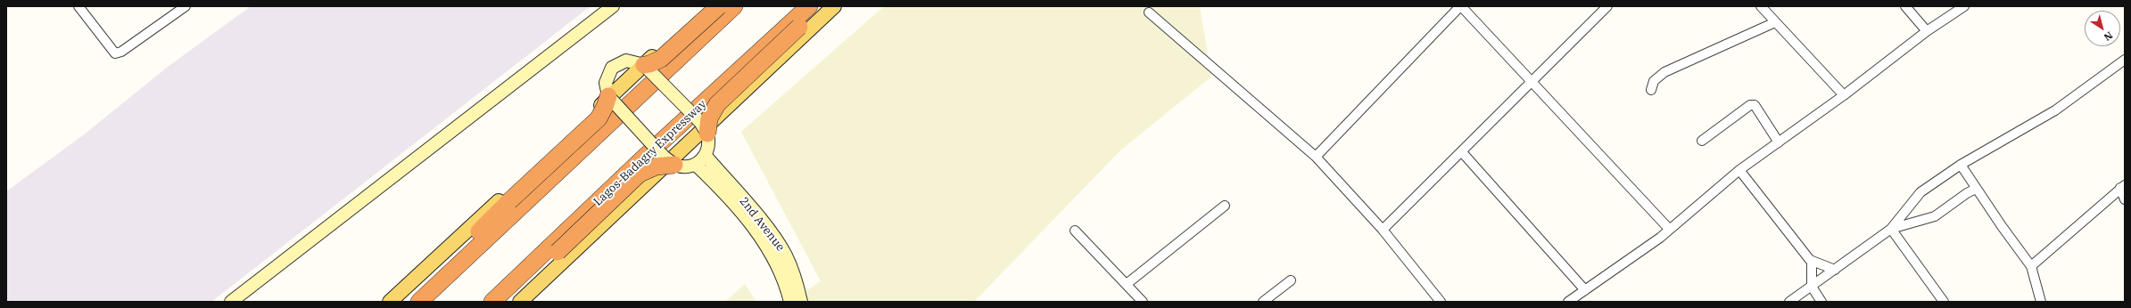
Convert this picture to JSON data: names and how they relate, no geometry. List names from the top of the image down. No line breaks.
{"streets":{"highway":["Lagos-Badagry Expressway"],"main road":["2nd Avenue"]},"north":"bottom right"}
